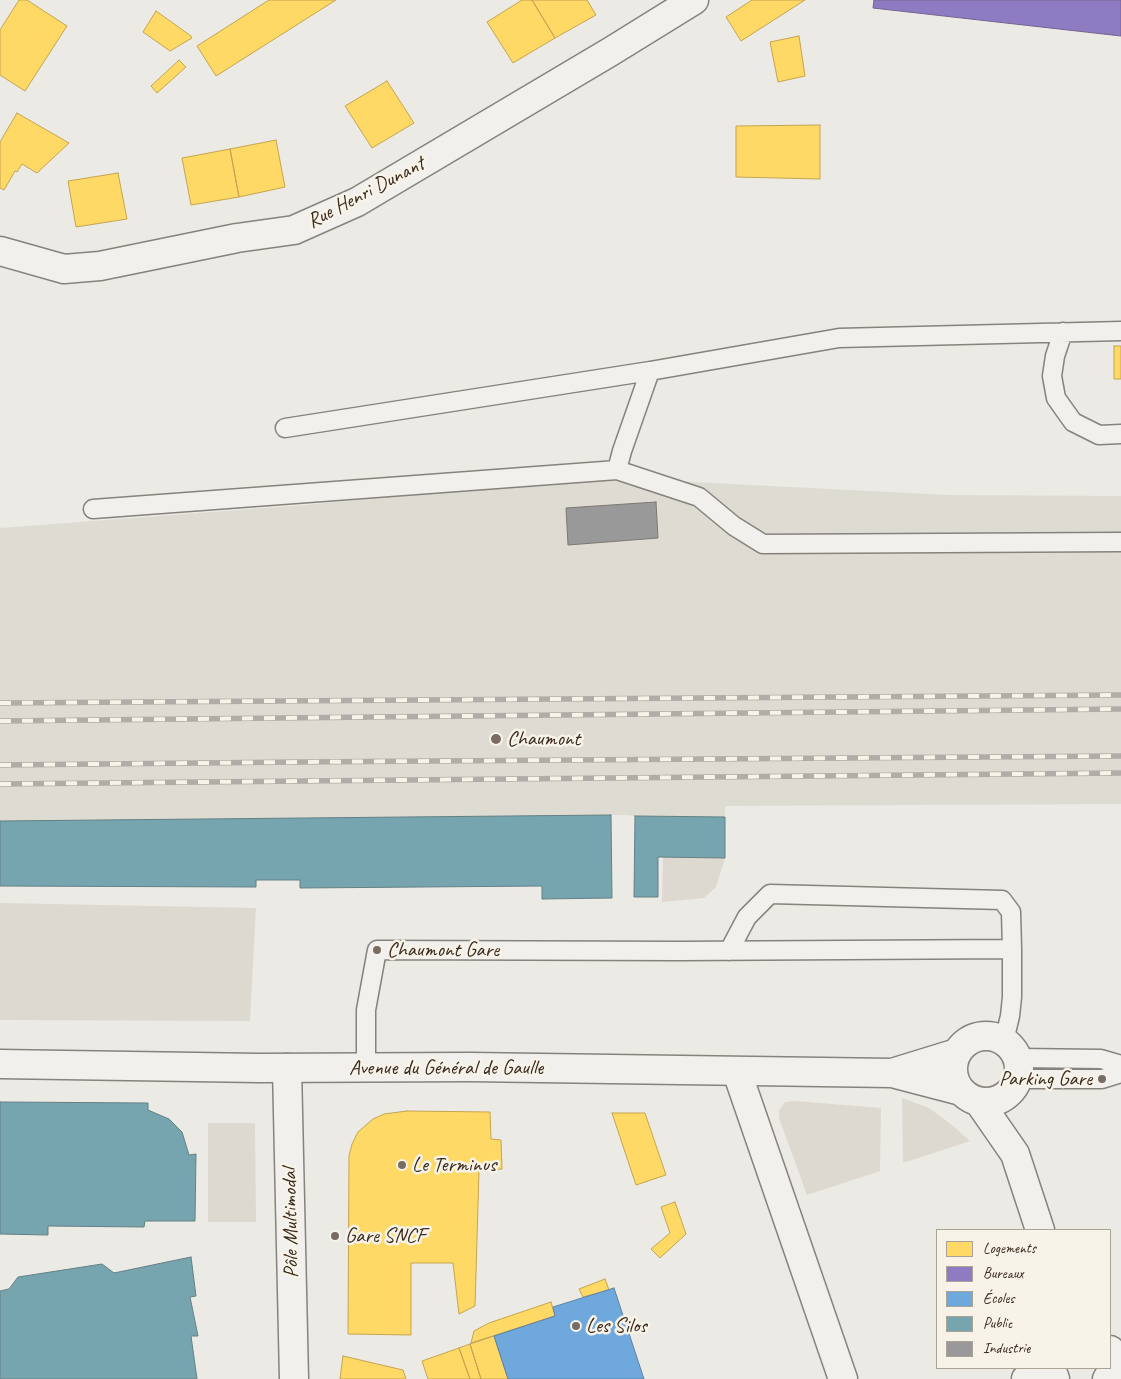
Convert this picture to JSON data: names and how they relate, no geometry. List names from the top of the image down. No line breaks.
{"streets":{"main road":["Rue Henri Dunant","Avenue du Général de Gaulle","Pôle Multimodal"]},"crossings":[["Avenue du Général de Gaulle","Pôle Multimodal"]],"places":["Chaumont","Chaumont Gare","Parking Gare","Le Terminus","Gare SNCF","Les Silos"],"legend":["Logements","Bureaux","Écoles","Public","Industrie"]}
